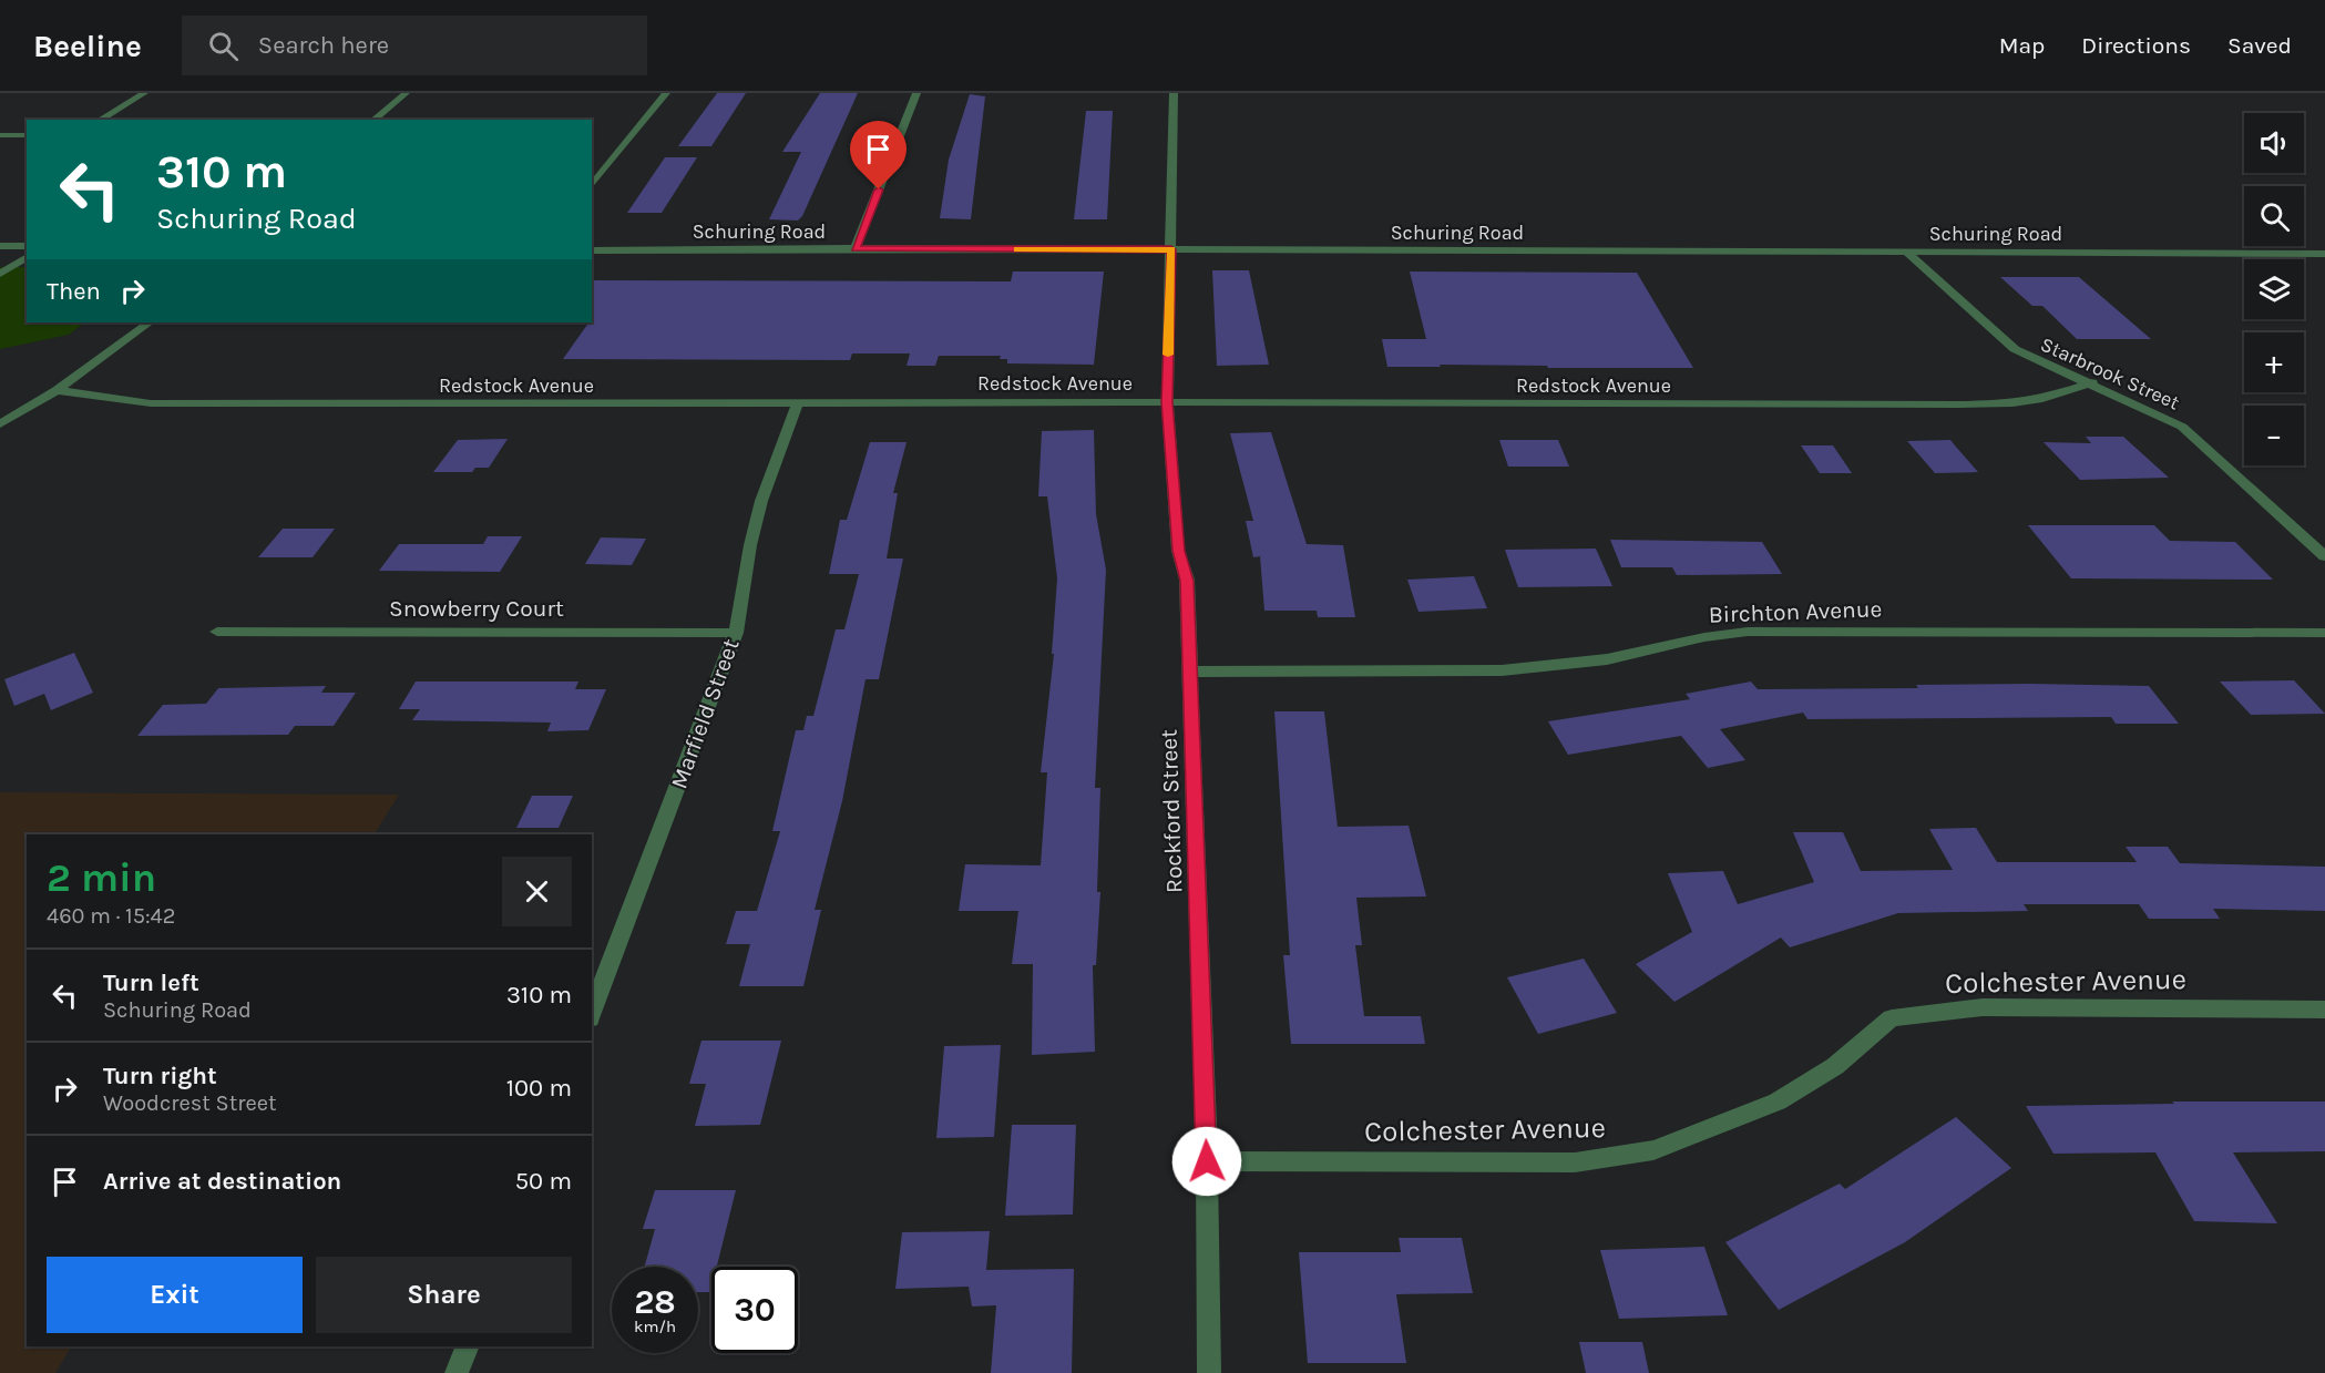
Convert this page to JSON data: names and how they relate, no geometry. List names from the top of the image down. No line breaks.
{"streets":{"street":["Schuring Road","Starbrook Street","Redstock Avenue","Snowberry Court","Birchton Avenue","Marfield Street","Rockford Street","Colchester Avenue"]},"crossings":[["Schuring Road","Starbrook Street"],["Schuring Road","Rockford Street"],["Starbrook Street","Redstock Avenue"],["Redstock Avenue","Marfield Street"],["Redstock Avenue","Rockford Street"],["Snowberry Court","Marfield Street"],["Birchton Avenue","Rockford Street"],["Rockford Street","Colchester Avenue"]],"page":{"header":"Beeline","search":"Search here","nav":["Map","Directions","Saved"],"map_buttons":["+","−"],"turn":["310 m","Schuring Road"],"then":"Then","heading":["2 min","460 m · 15:42"],"list":[{"name":"Turn left","note":"Schuring Road","value":"310 m"},{"name":"Turn right","note":"Woodcrest Street","value":"100 m"},{"name":"Arrive at destination","value":"50 m"}],"buttons":["Exit","Share"],"speed":"28 km/h","limit":"30"}}
